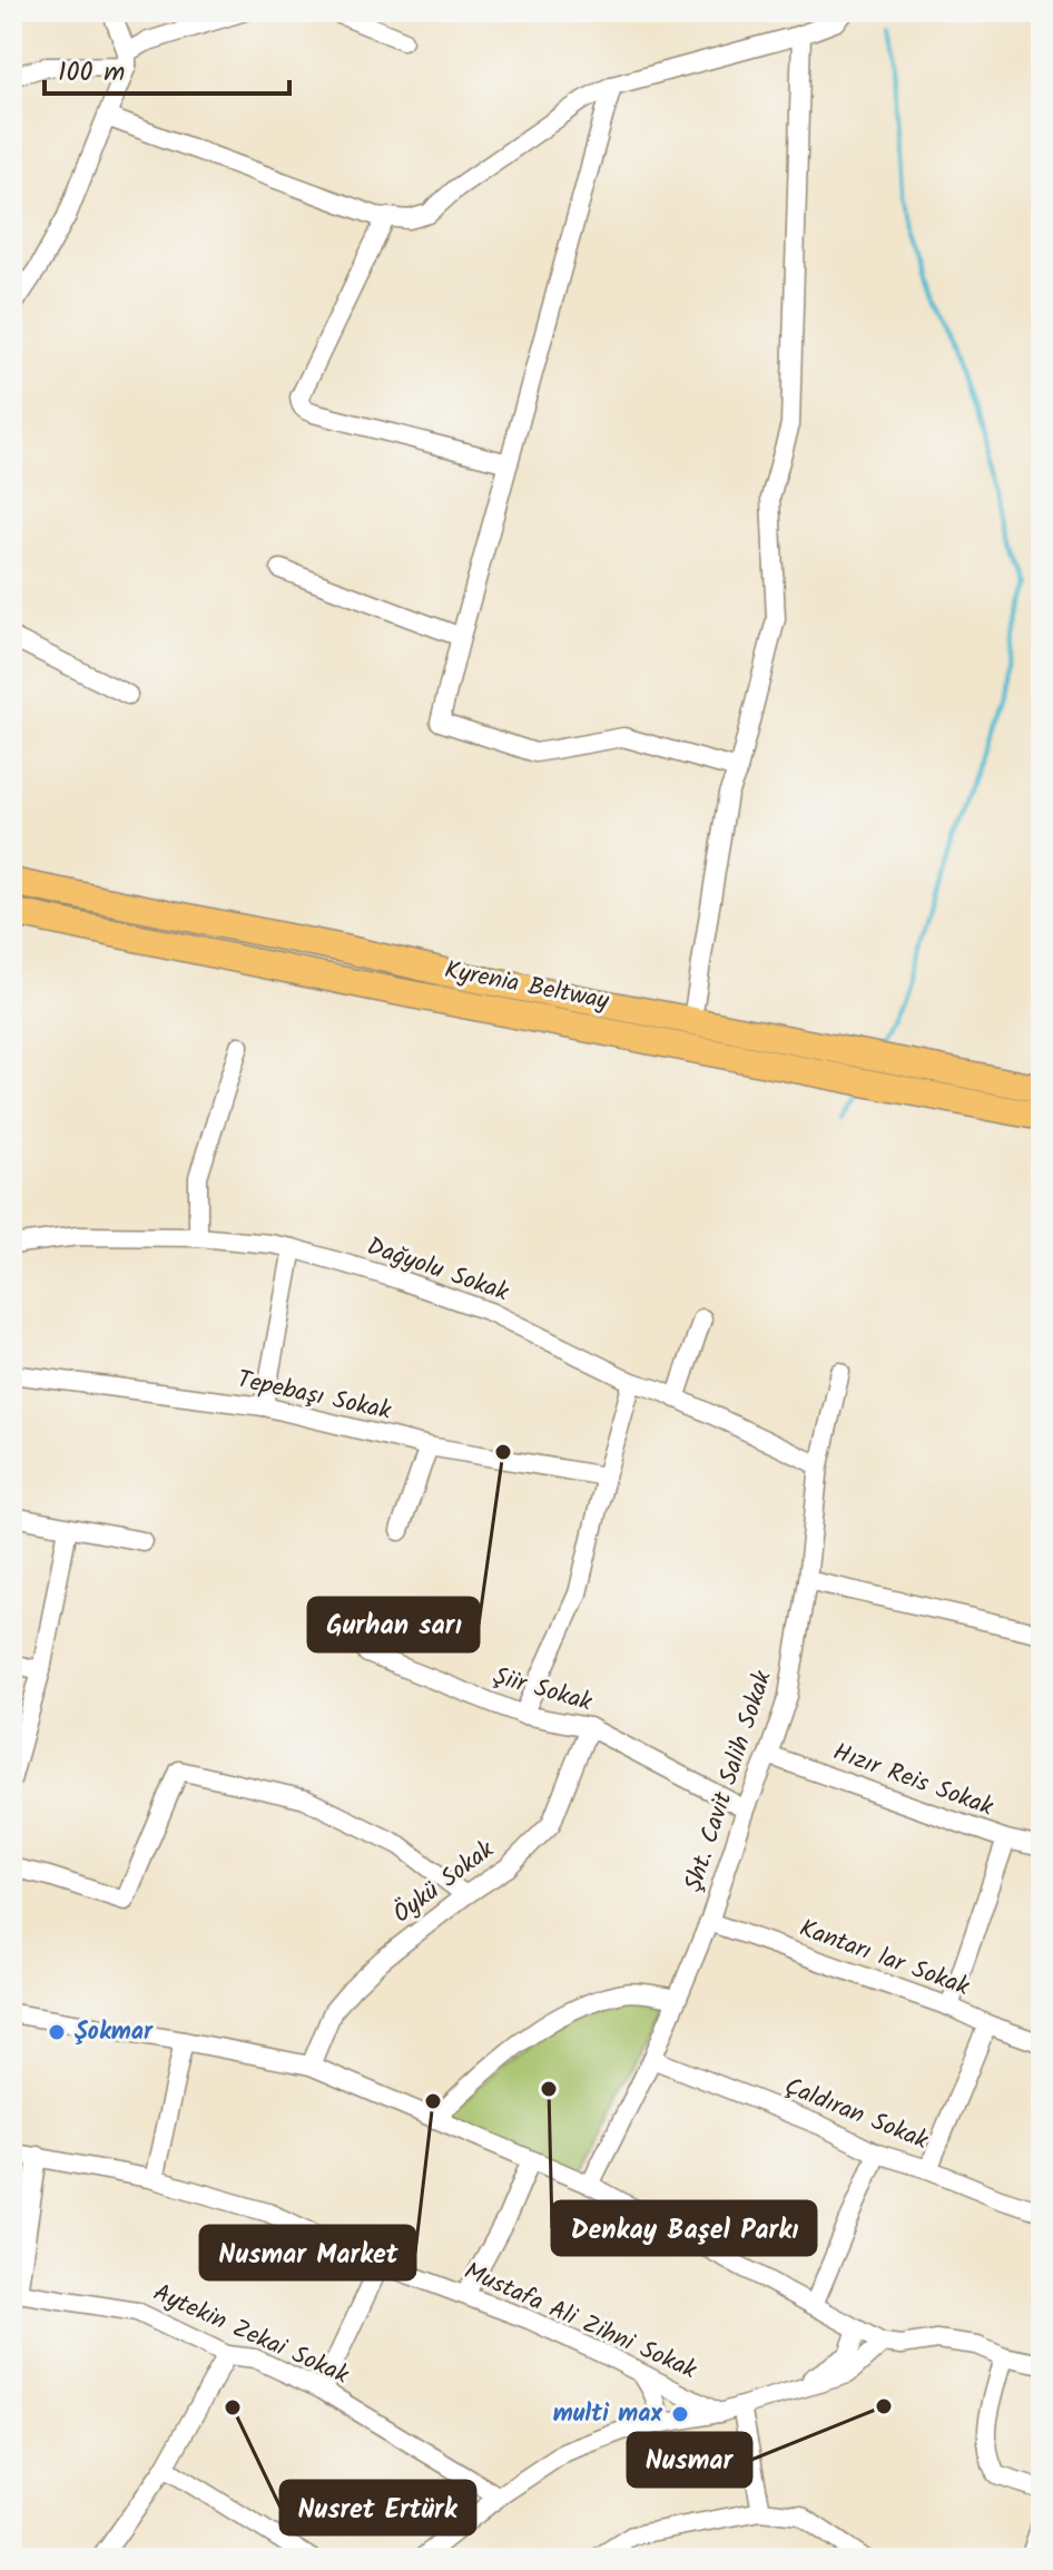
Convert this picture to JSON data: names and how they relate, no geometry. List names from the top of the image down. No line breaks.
{"streets":{"highway":["Kyrenia Beltway"],"street":["Dağyolu Sokak","Tepebaşı Sokak","Şiir Sokak","Hızır Reis Sokak","Şht. Cavit Salih Sokak","Öykü Sokak","Kantarı lar Sokak","Çaldıran Sokak","Mustafa Ali Zihni Sokak","Aytekin Zekai Sokak"]},"crossings":[["Dağyolu Sokak","Şht. Cavit Salih Sokak"],["Şiir Sokak","Şht. Cavit Salih Sokak"],["Şiir Sokak","Öykü Sokak"],["Hızır Reis Sokak","Şht. Cavit Salih Sokak"],["Şht. Cavit Salih Sokak","Kantarı lar Sokak"],["Şht. Cavit Salih Sokak","Çaldıran Sokak"]],"places":["Gurhan sarı","Şokmar","Denkay Başel Parkı","Nusmar Market","Nusmar","Nusret Ertürk","multi max"],"scale_bar":"100 m"}
